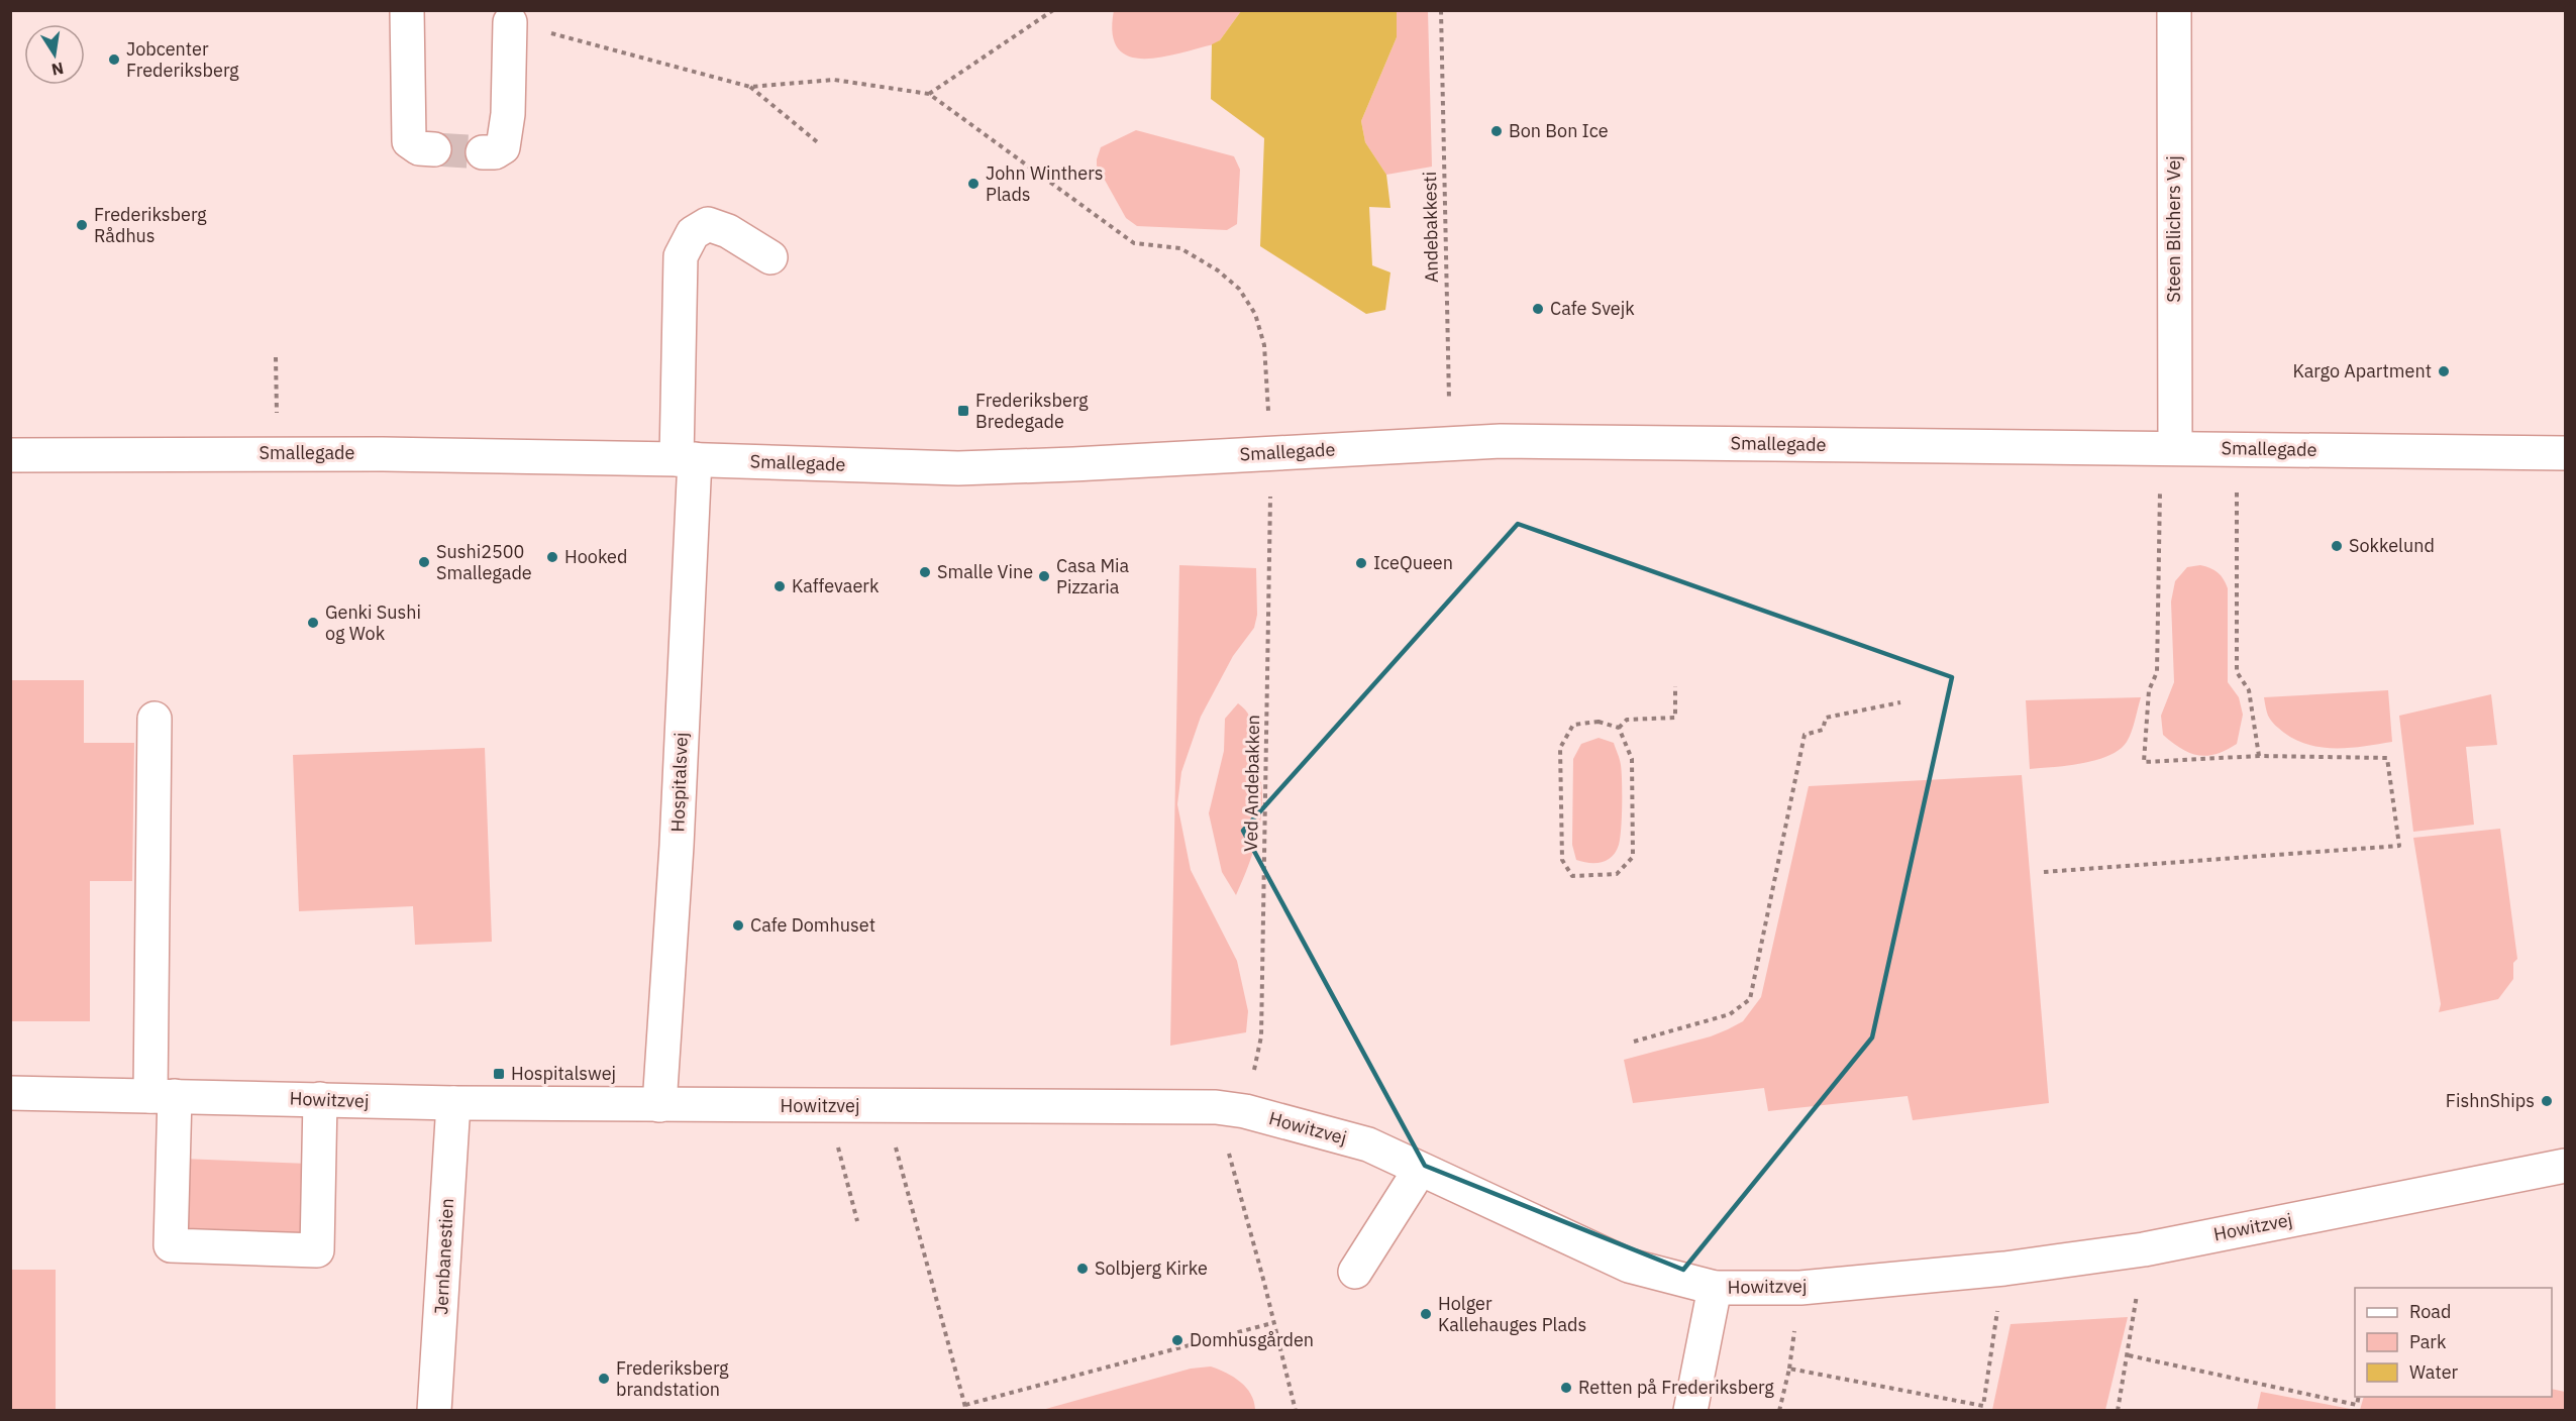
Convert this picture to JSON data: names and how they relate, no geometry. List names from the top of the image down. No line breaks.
{"streets":{"street":["Steen Blichers Vej","Smallegade","Hospitalsvej","Howitzvej","Jernbanestien"],"path":["Andebakkesti","Ved Andebakken"]},"crossings":[["Andebakkesti","Smallegade"],["Steen Blichers Vej","Smallegade"],["Smallegade","Hospitalsvej"],["Smallegade","Ved Andebakken"],["Hospitalsvej","Howitzvej"],["Ved Andebakken","Howitzvej"],["Howitzvej","Jernbanestien"]],"places":{"other":["Jobcenter Frederiksberg","Bon Bon Ice","John Winthers Plads","Frederiksberg Rådhus","Cafe Svejk","Kargo Apartment","Sokkelund","Hooked","Sushi2500 Smallegade","IceQueen","Smalle Vine","Casa Mia Pizzaria","Kaffevaerk","Genki Sushi og Wok","Cafe Domhuset","FishnShips","Solbjerg Kirke","Holger Kallehauges Plads","Domhusgården","Frederiksberg brandstation","Retten på Frederiksberg"],"transit":["Frederiksberg Bredegade","Hospitalswej"]},"legend":["Road","Park","Water"],"north":"bottom"}
